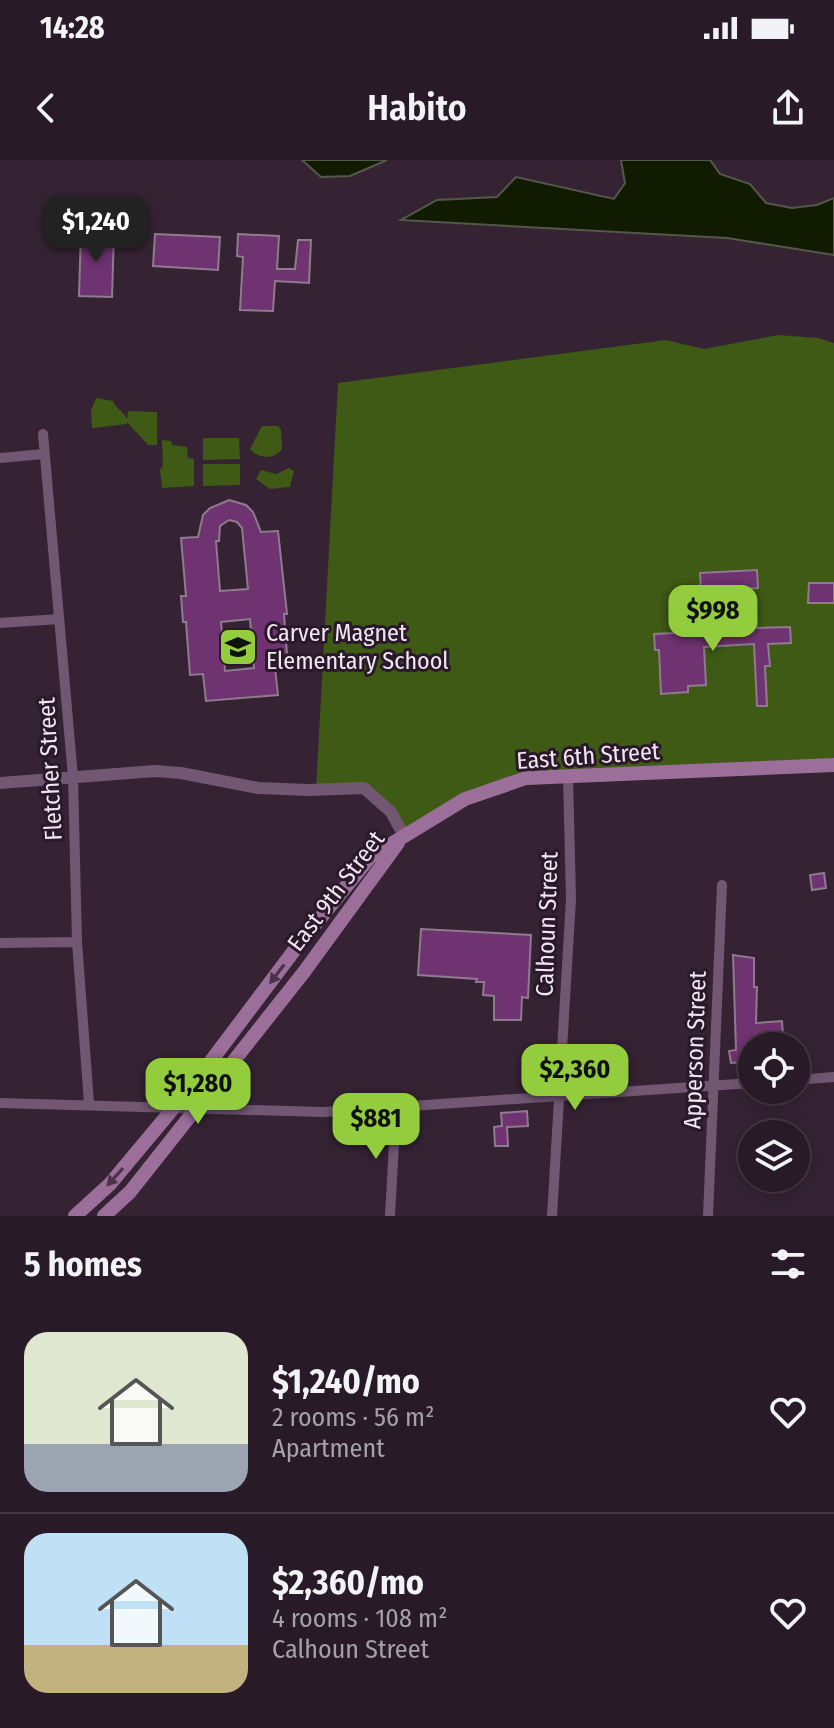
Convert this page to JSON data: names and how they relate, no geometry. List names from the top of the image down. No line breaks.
{"streets":{"main road":["East 6th Street","East 9th Street"],"street":["Fletcher Street","Calhoun Street","Apperson Street"]},"crossings":[["East 6th Street","East 9th Street"],["East 6th Street","Calhoun Street"]],"places":{"school or university":["Carver Magnet Elementary School"]},"page":{"status":"14:28","header":"Habito","price":["$1,240","$998","$2,360","$1,280","$881"],"heading":"5 homes","list":[{"name":"$1,240/mo","note":"2 rooms · 56 m² · Apartment"},{"name":"$2,360/mo","note":"4 rooms · 108 m² · Calhoun Street"}]}}
